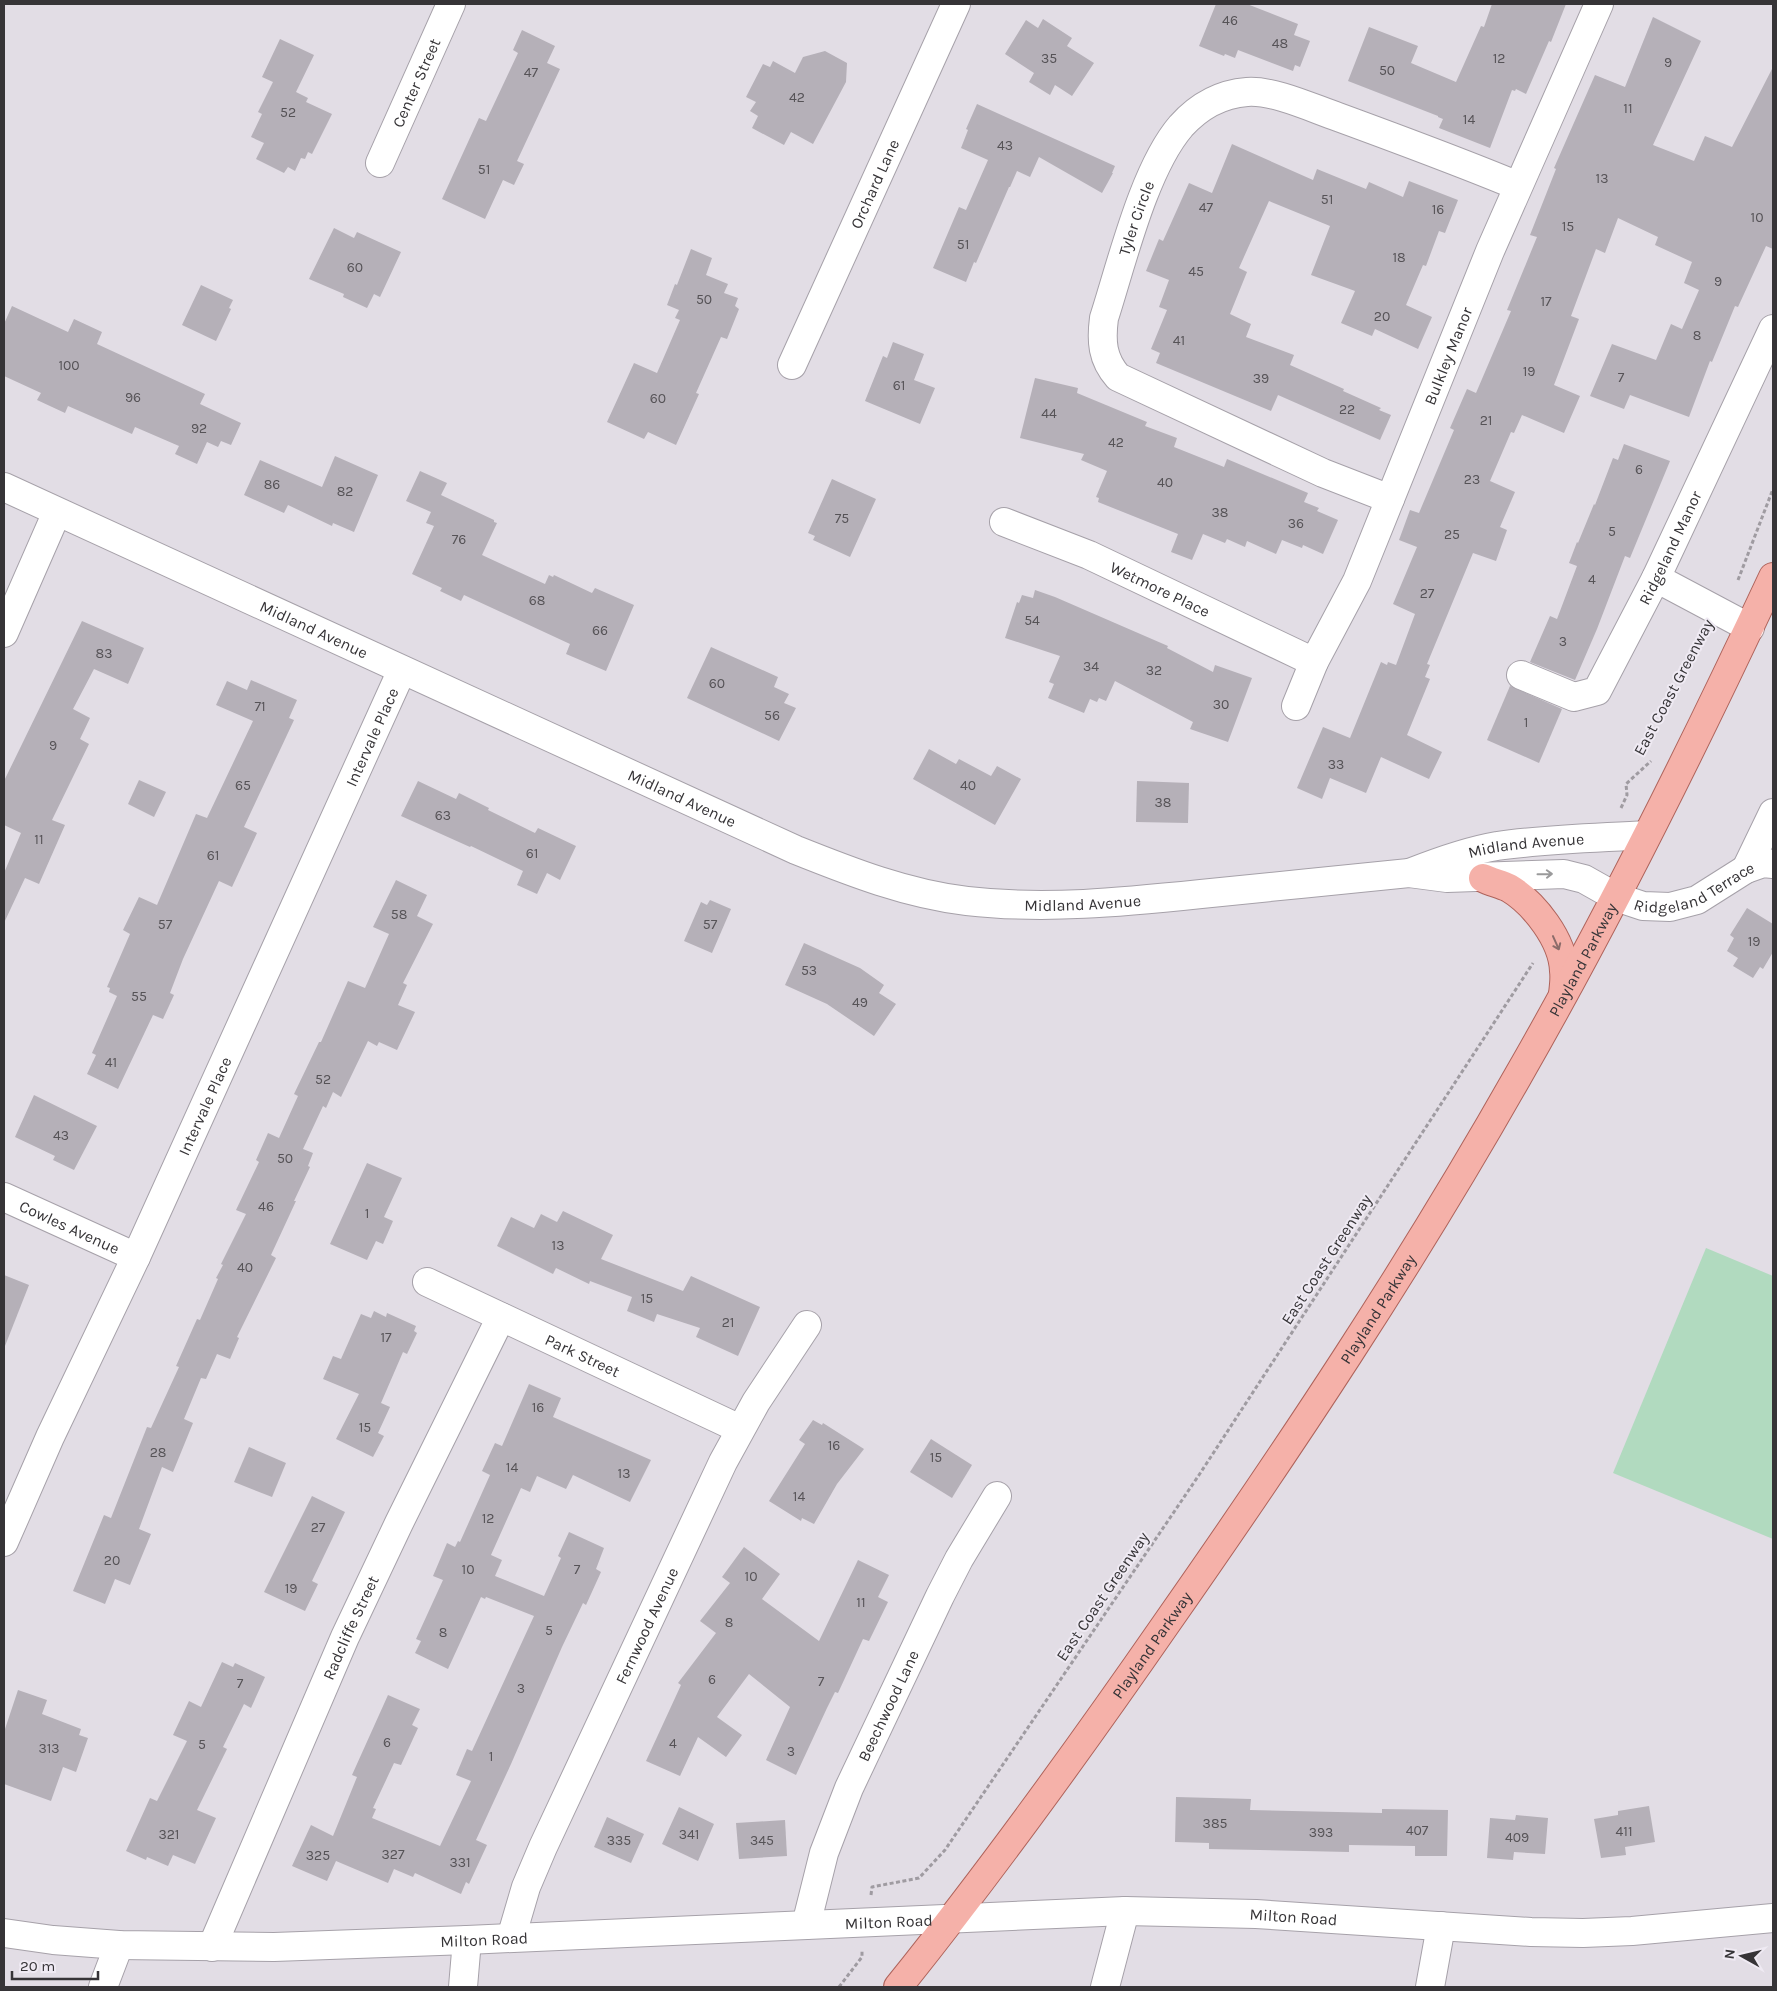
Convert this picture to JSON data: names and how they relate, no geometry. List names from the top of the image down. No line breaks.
{"streets":{"main road":["Playland Parkway"],"street":["Center Street","Orchard Lane","Tyler Circle","Bulkley Manor","Ridgeland Manor","Wetmore Place","Midland Avenue","Intervale Place","Ridgeland Terrace","Cowles Avenue","Park Street","Fernwood Avenue","Radcliffe Street","Beechwood Lane","Milton Road"],"path":["East Coast Greenway"]},"crossings":[["Tyler Circle","Bulkley Manor"],["Bulkley Manor","Wetmore Place"],["Midland Avenue","East Coast Greenway"],["Midland Avenue","Intervale Place"],["Midland Avenue","Ridgeland Terrace"],["Midland Avenue","Playland Parkway"],["East Coast Greenway","Milton Road"],["Intervale Place","Cowles Avenue"],["Ridgeland Terrace","Playland Parkway"],["Playland Parkway","Milton Road"],["Park Street","Fernwood Avenue"],["Park Street","Radcliffe Street"],["Fernwood Avenue","Milton Road"],["Radcliffe Street","Milton Road"],["Beechwood Lane","Milton Road"]],"house_numbers":["46","48","35","12","9","50","47","42","11","52","14","43","51","13","51","47","16","10","15","51","18","60","45","9","50","17","20","8","41","100","19","7","39","61","96","60","22","44","21","92","42","6","23","40","86","82","38","75","36","5","25","76","4","27","68","54","66","3","83","34","32","60","30","71","56","1","9","33","65","40","38","63","11","61","61","58","57","57","19","53","55","49","41","52","43","50","46","1","13","40","15","21","17","16","15","16","28","15","14","13","14","12","27","20","10","7","10","19","11","8","5","8","6","7","7","3","6","4","5","313","3","1","385","407","411","393","321","341","409","335","345","327","325","331"],"scale_bar":"20 m","north":"left"}
